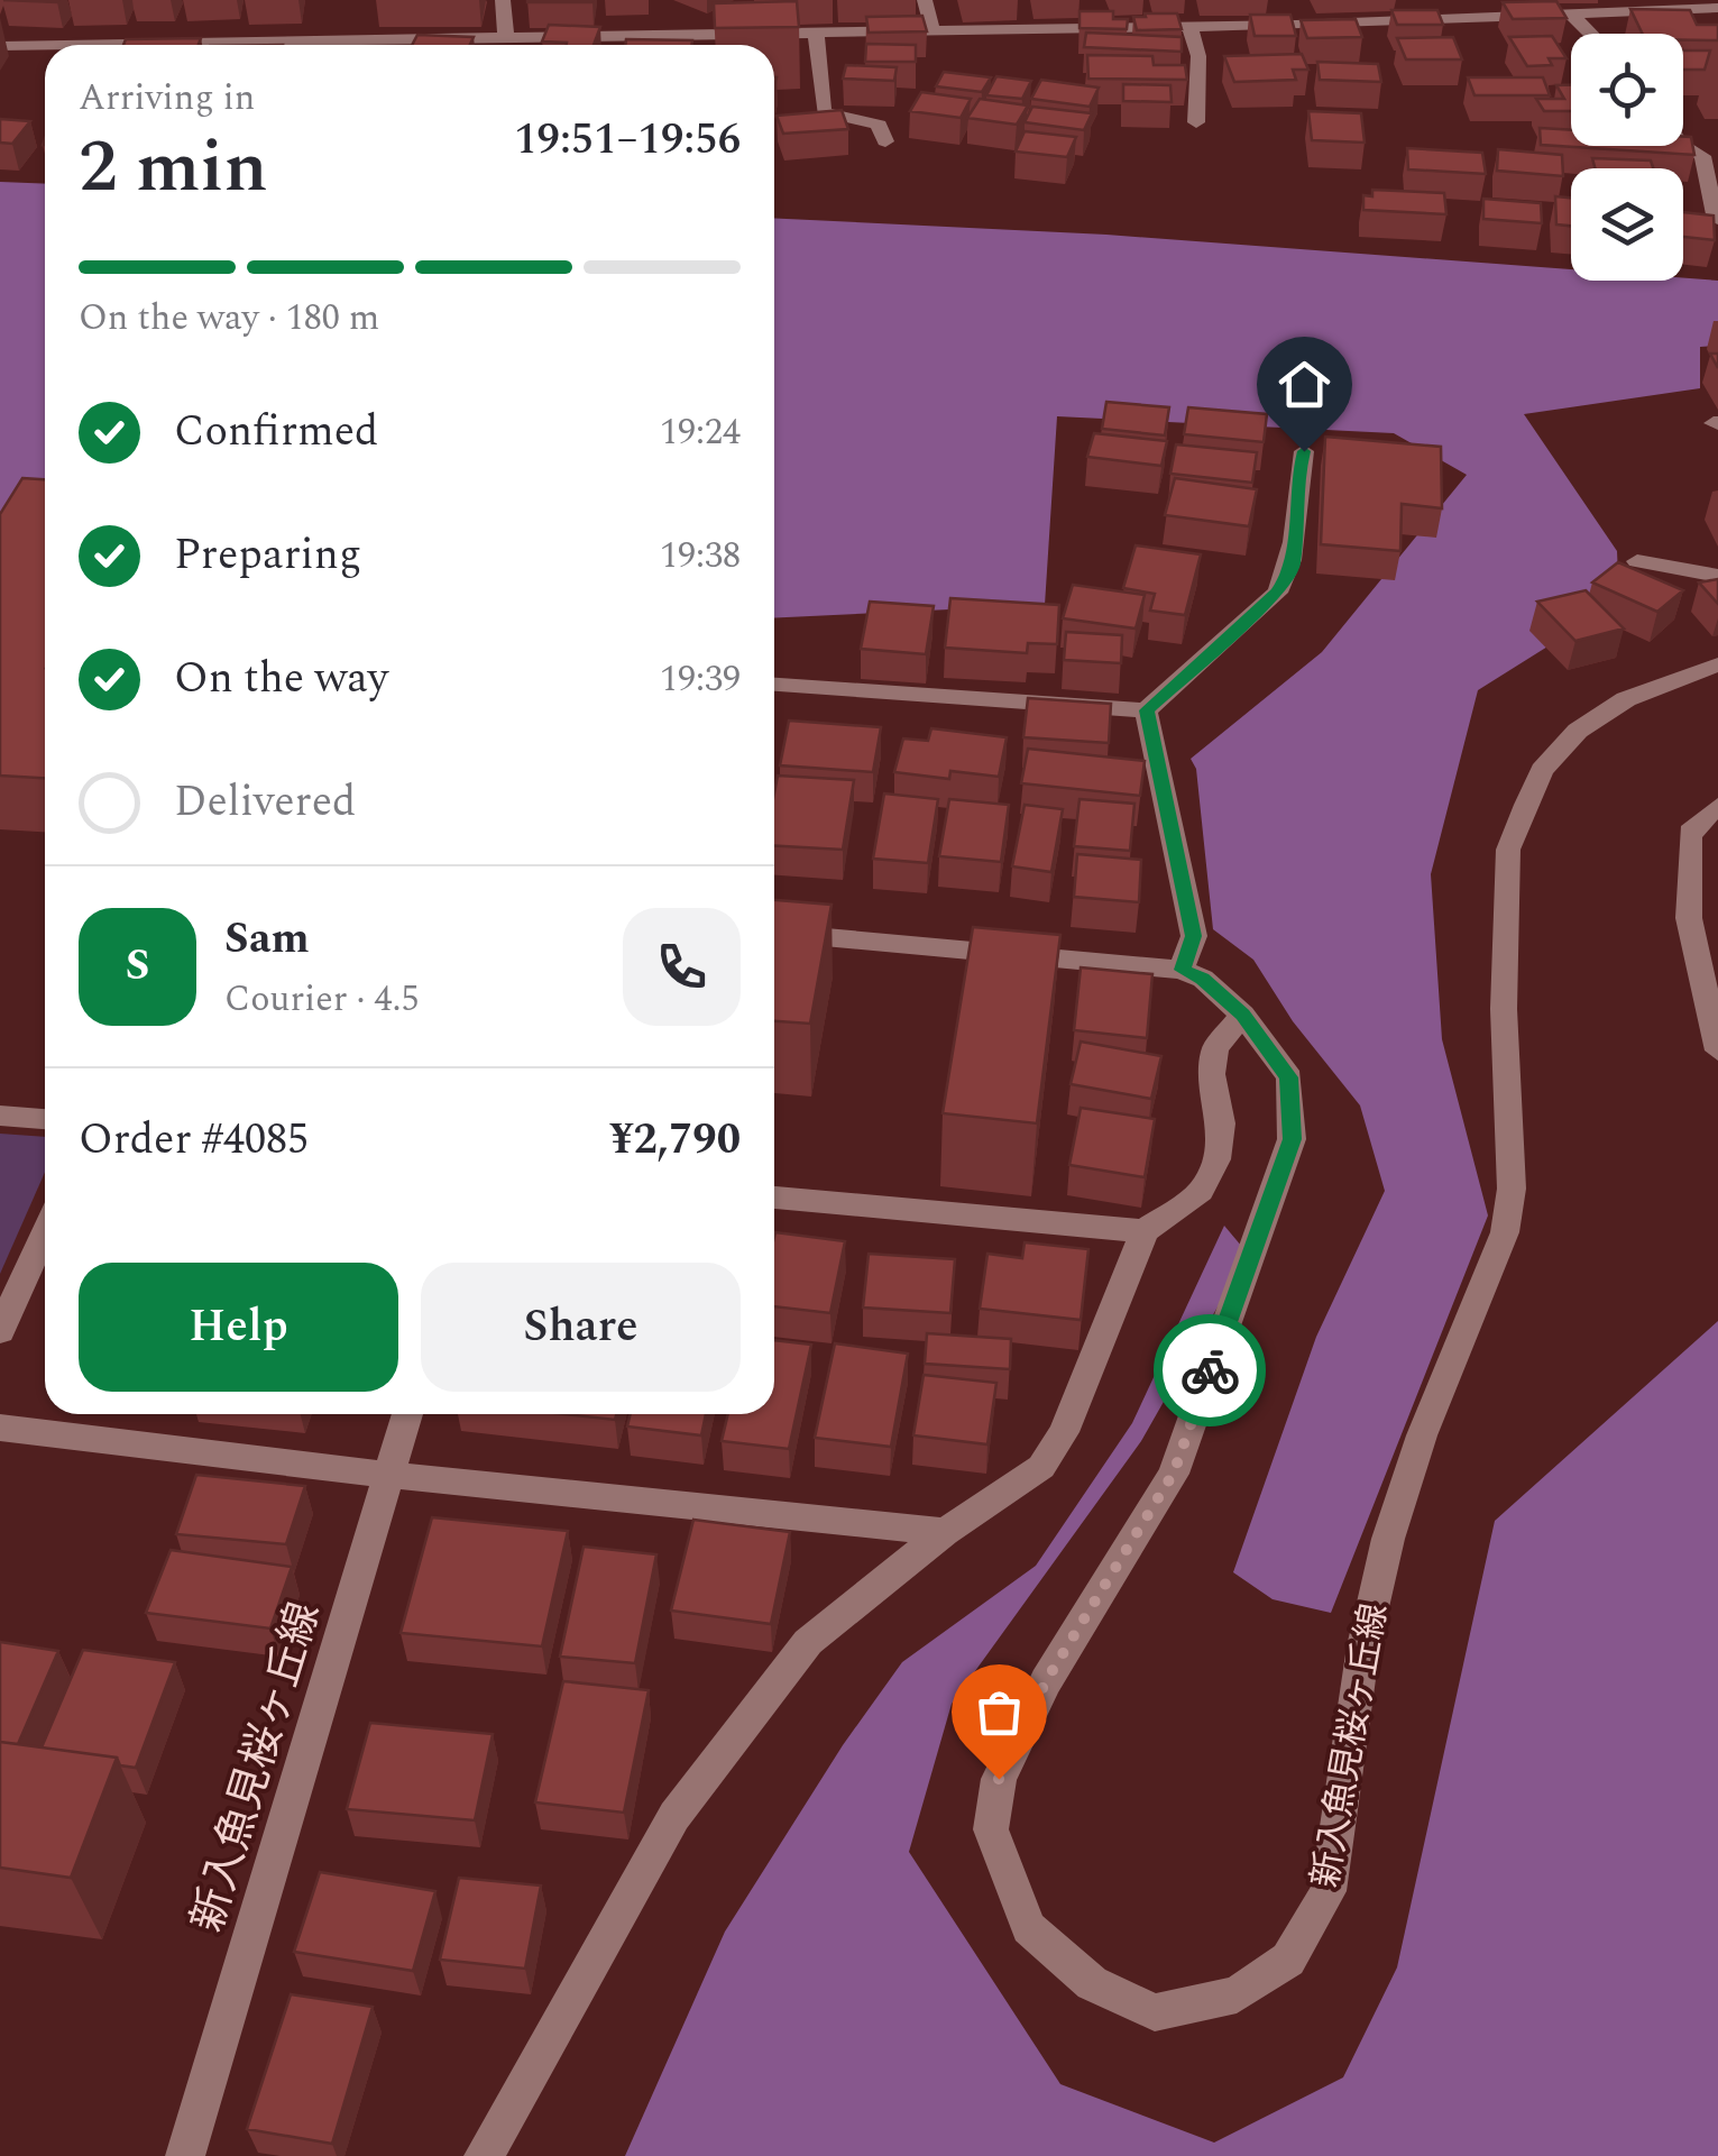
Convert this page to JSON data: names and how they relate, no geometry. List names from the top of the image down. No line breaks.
{"streets":{"street":["新入魚見桜ヶ丘線"]},"page":{"heading":["2 min","Arriving in","19:51–19:56"],"panel":["Sam","Courier · 4.5","Order #4085","¥2,790"],"bar":"On the way · 180 m","list":[["Confirmed","19:24"],["Preparing","19:38"],["On the way","19:39"],"Delivered"],"round":"S","buttons":["Help","Share"]}}
